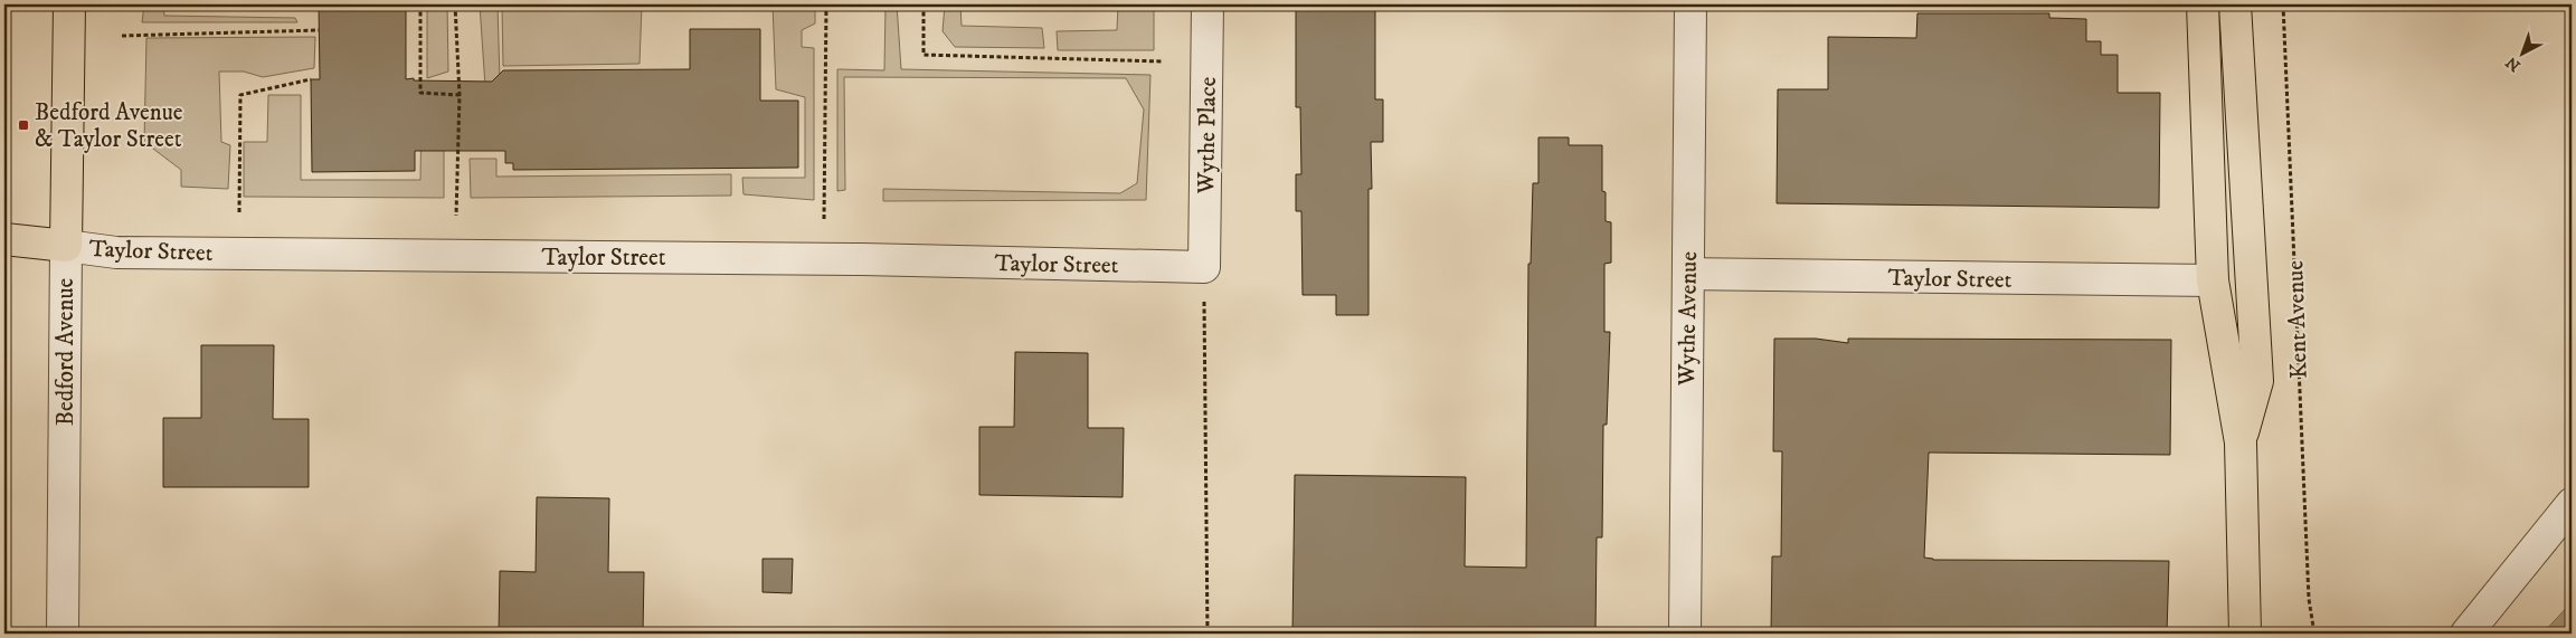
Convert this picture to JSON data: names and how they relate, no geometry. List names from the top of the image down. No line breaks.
{"streets":{"main road":["Taylor Street","Kent Avenue","Bedford Avenue"],"street":["Wythe Place","Wythe Avenue"]},"crossings":[["Wythe Place","Taylor Street"],["Taylor Street","Wythe Avenue"],["Taylor Street","Kent Avenue"],["Taylor Street","Bedford Avenue"]],"places":{"transit":["Bedford Avenue & Taylor Street"]},"north":"bottom left"}
